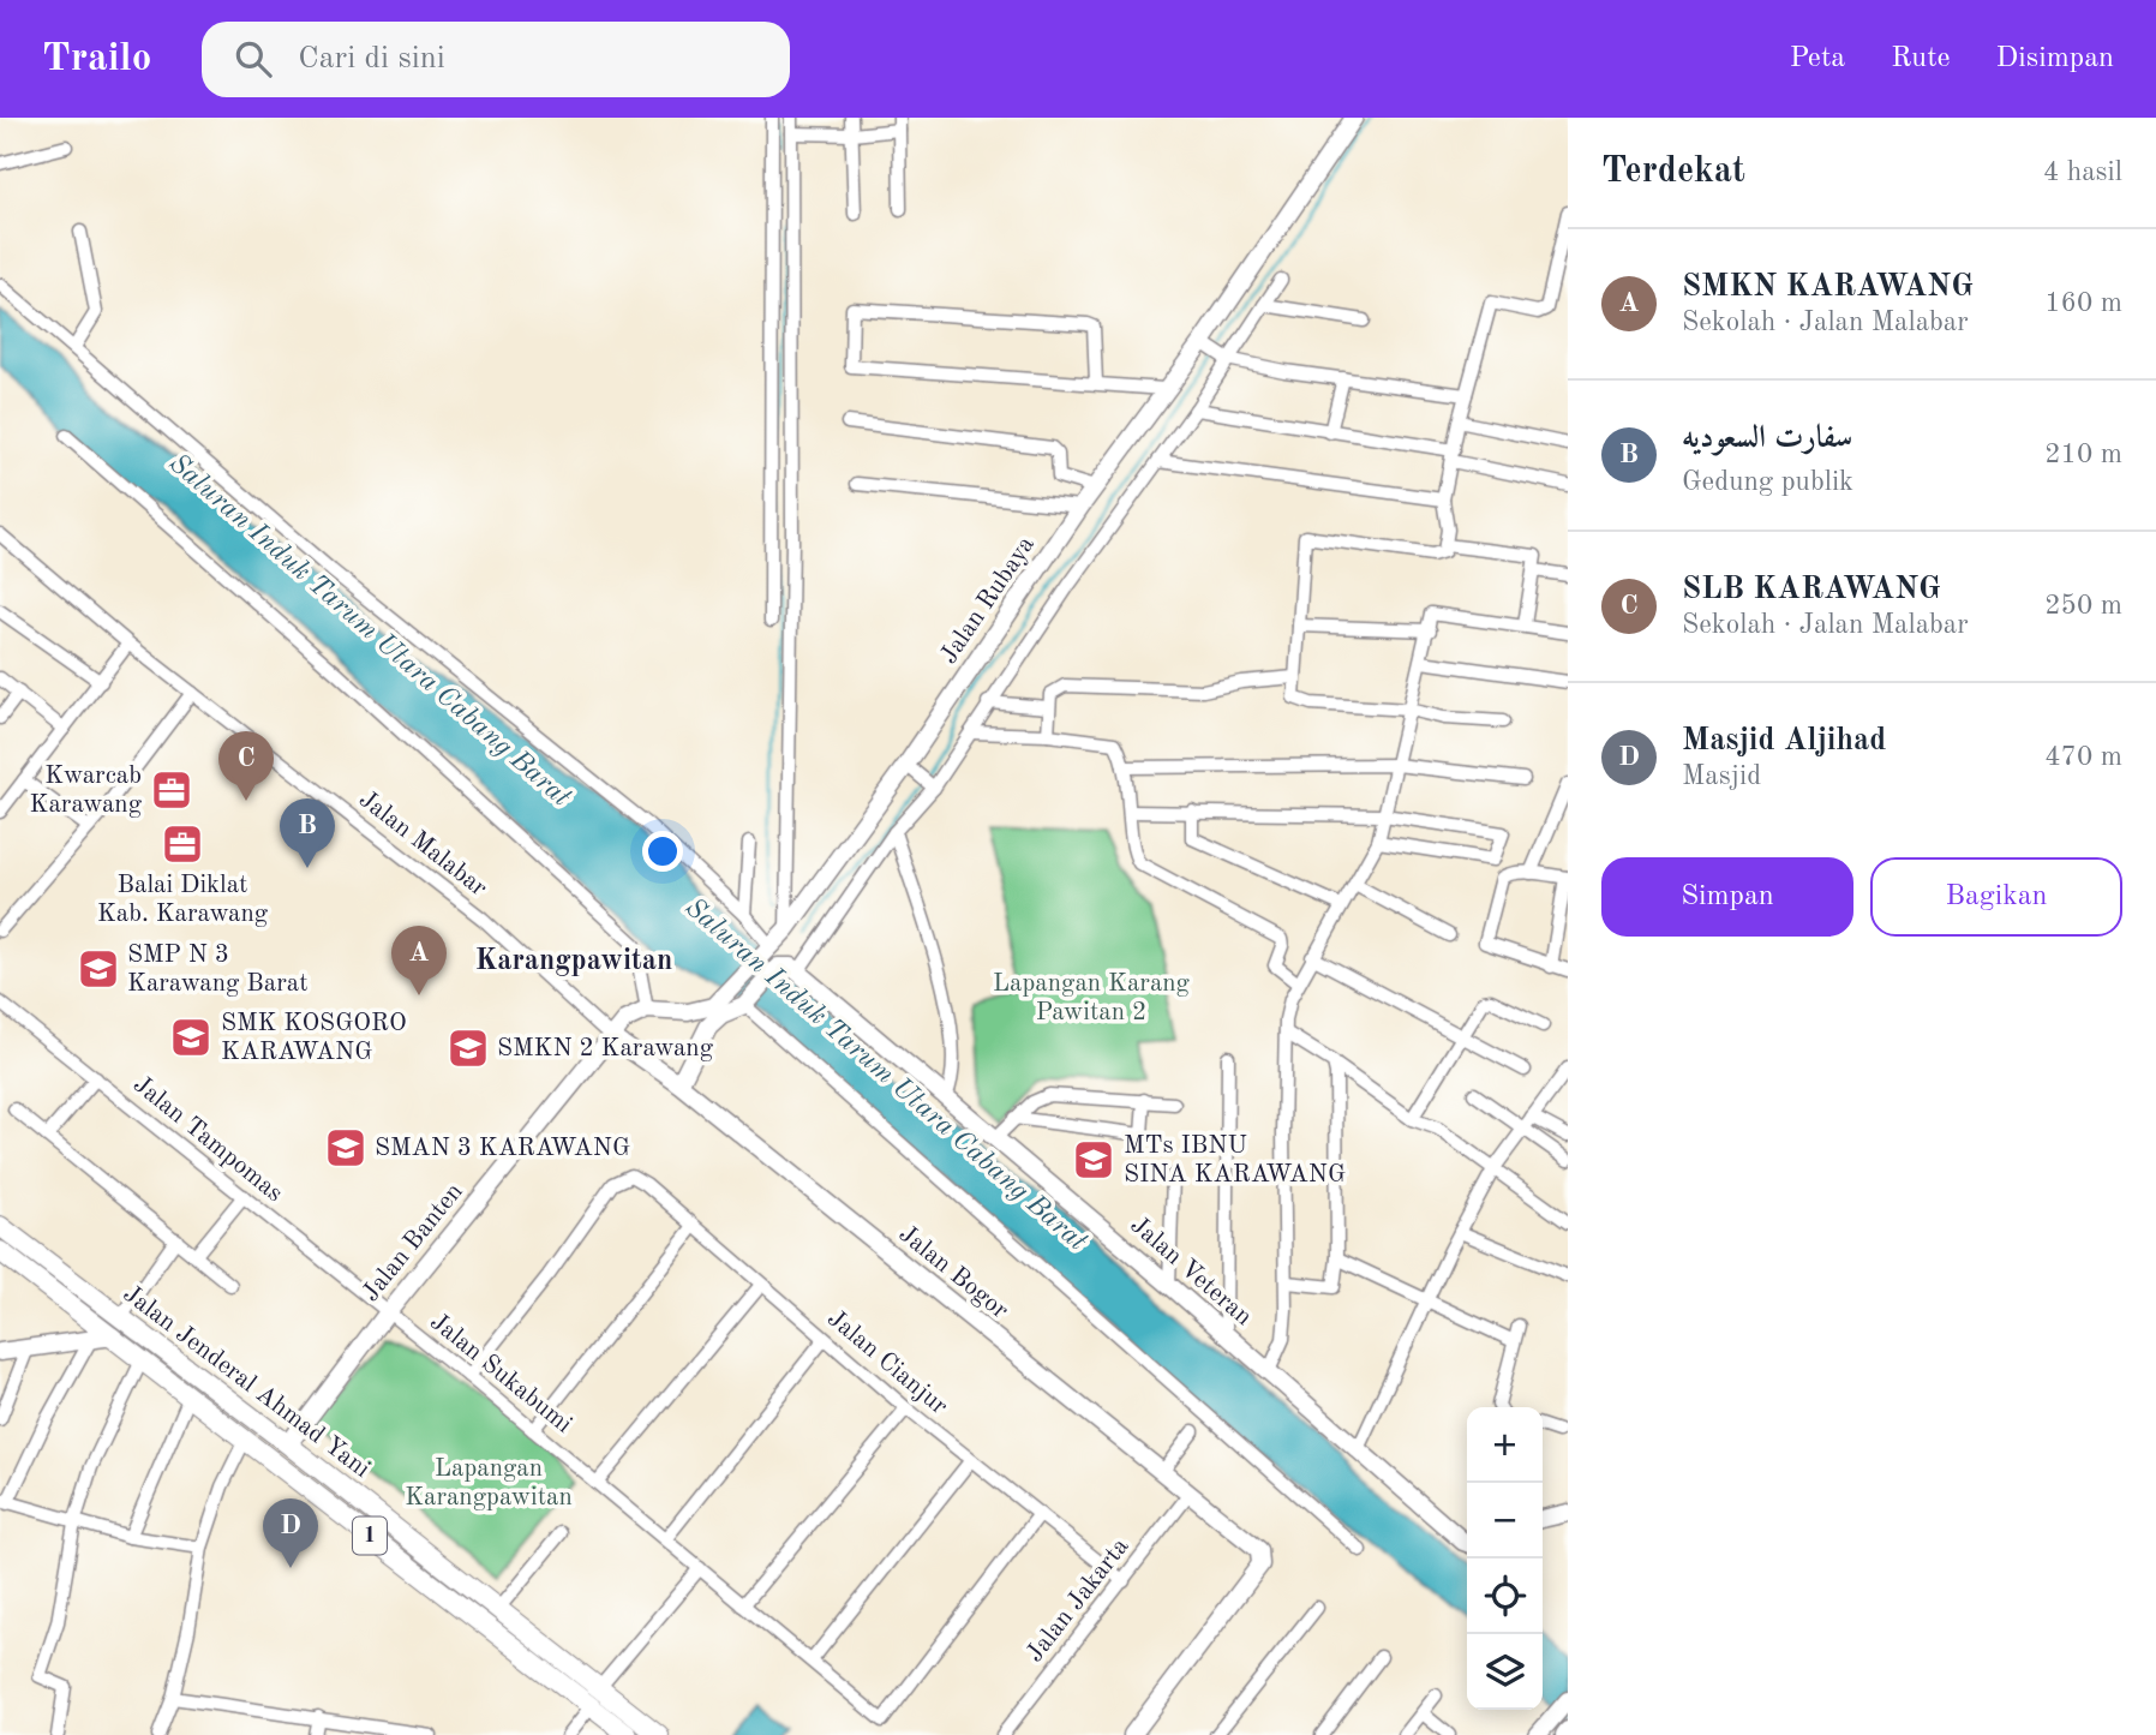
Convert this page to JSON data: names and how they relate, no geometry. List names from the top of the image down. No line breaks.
{"streets":{"main road":["Jalan Jenderal Ahmad Yani","1"],"street":["Jalan Rubaya","Jalan Malabar","Jalan Tampomas","Jalan Banten","Jalan Veteran","Jalan Bogor","Jalan Cianjur","Jalan Sukabumi","Jalan Jakarta"]},"crossings":[["Jalan Malabar","Jalan Banten"],["Jalan Malabar","Jalan Bogor"],["Jalan Tampomas","Jalan Banten"],["Jalan Tampomas","Jalan Sukabumi"],["Jalan Banten","Jalan Bogor"],["Jalan Banten","Jalan Sukabumi"],["Jalan Banten","Jalan Jenderal Ahmad Yani"],["Jalan Bogor","Jalan Jakarta"],["Jalan Cianjur","Jalan Sukabumi"],["Jalan Cianjur","Jalan Jakarta"]],"districts":["Karangpawitan"],"water":["Saluran Induk Tarum Utara Cabang Barat"],"parks":["Lapangan Karang Pawitan 2","Lapangan Karangpawitan"],"places":{"office":["Kwarcab Karawang","Balai Diklat Kab. Karawang"],"school or university":["SMP N 3 Karawang Barat","SMK KOSGORO KARAWANG","SMKN 2 Karawang","SMAN 3 KARAWANG","MTs IBNU SINA KARAWANG"]},"page":{"header":"Trailo","search":"Cari di sini","nav":["Peta","Rute","Disimpan"],"heading":["Terdekat","4 hasil"],"list":[{"mark":"A","name":"SMKN KARAWANG","note":"Sekolah · Jalan Malabar","value":"160 m"},{"mark":"B","name":"سفارت السعوديه","note":"Gedung publik","value":"210 m"},{"mark":"C","name":"SLB KARAWANG","note":"Sekolah · Jalan Malabar","value":"250 m"},{"mark":"D","name":"Masjid Aljihad","note":"Masjid","value":"470 m"}],"pins":["C","B","A","D"],"buttons":["Simpan","Bagikan"],"map_buttons":["+","−"]}}
